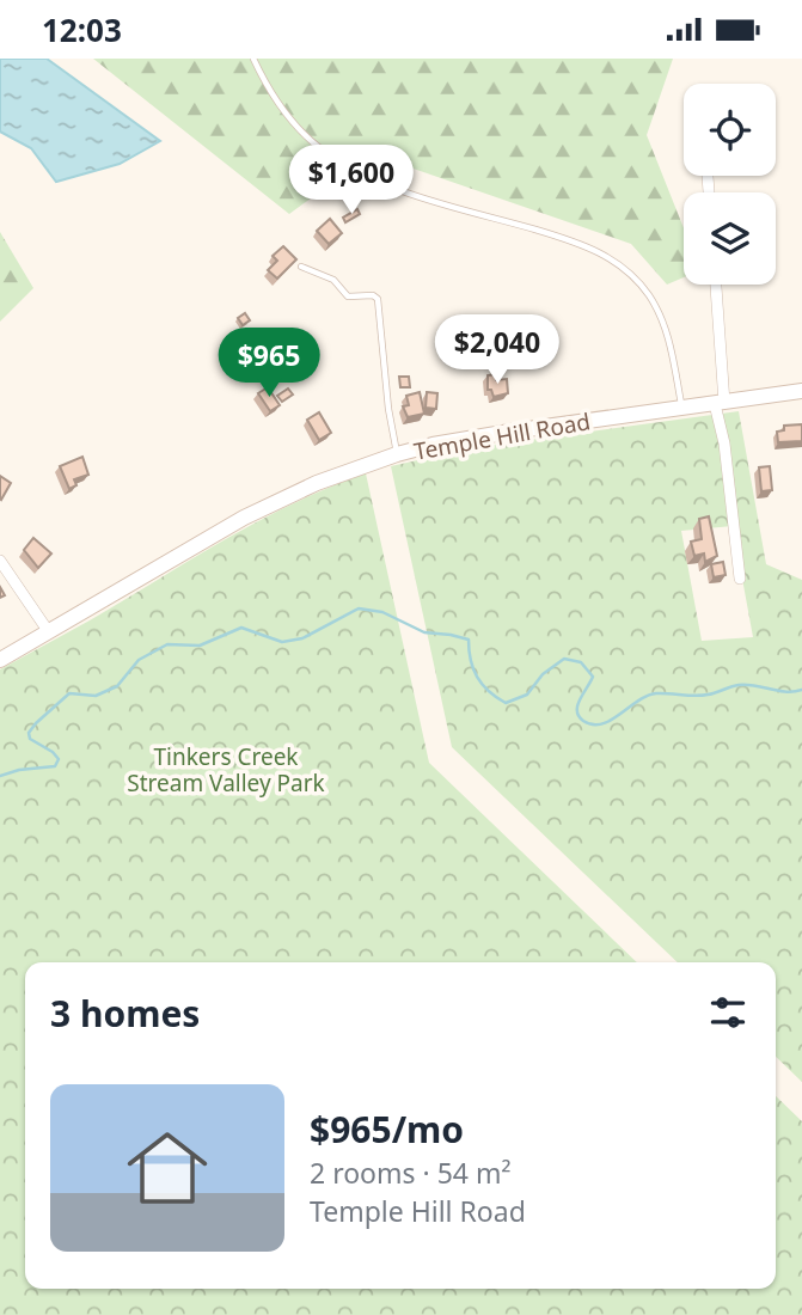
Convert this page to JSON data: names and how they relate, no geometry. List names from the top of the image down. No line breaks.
{"streets":{"main road":["Temple Hill Road"]},"parks":["Tinkers Creek Stream Valley Park"],"page":{"status":"12:03","price":["$1,600","$2,040","$965"],"heading":"3 homes","list":[{"name":"$965/mo","note":"2 rooms · 54 m² · Temple Hill Road"}]}}
